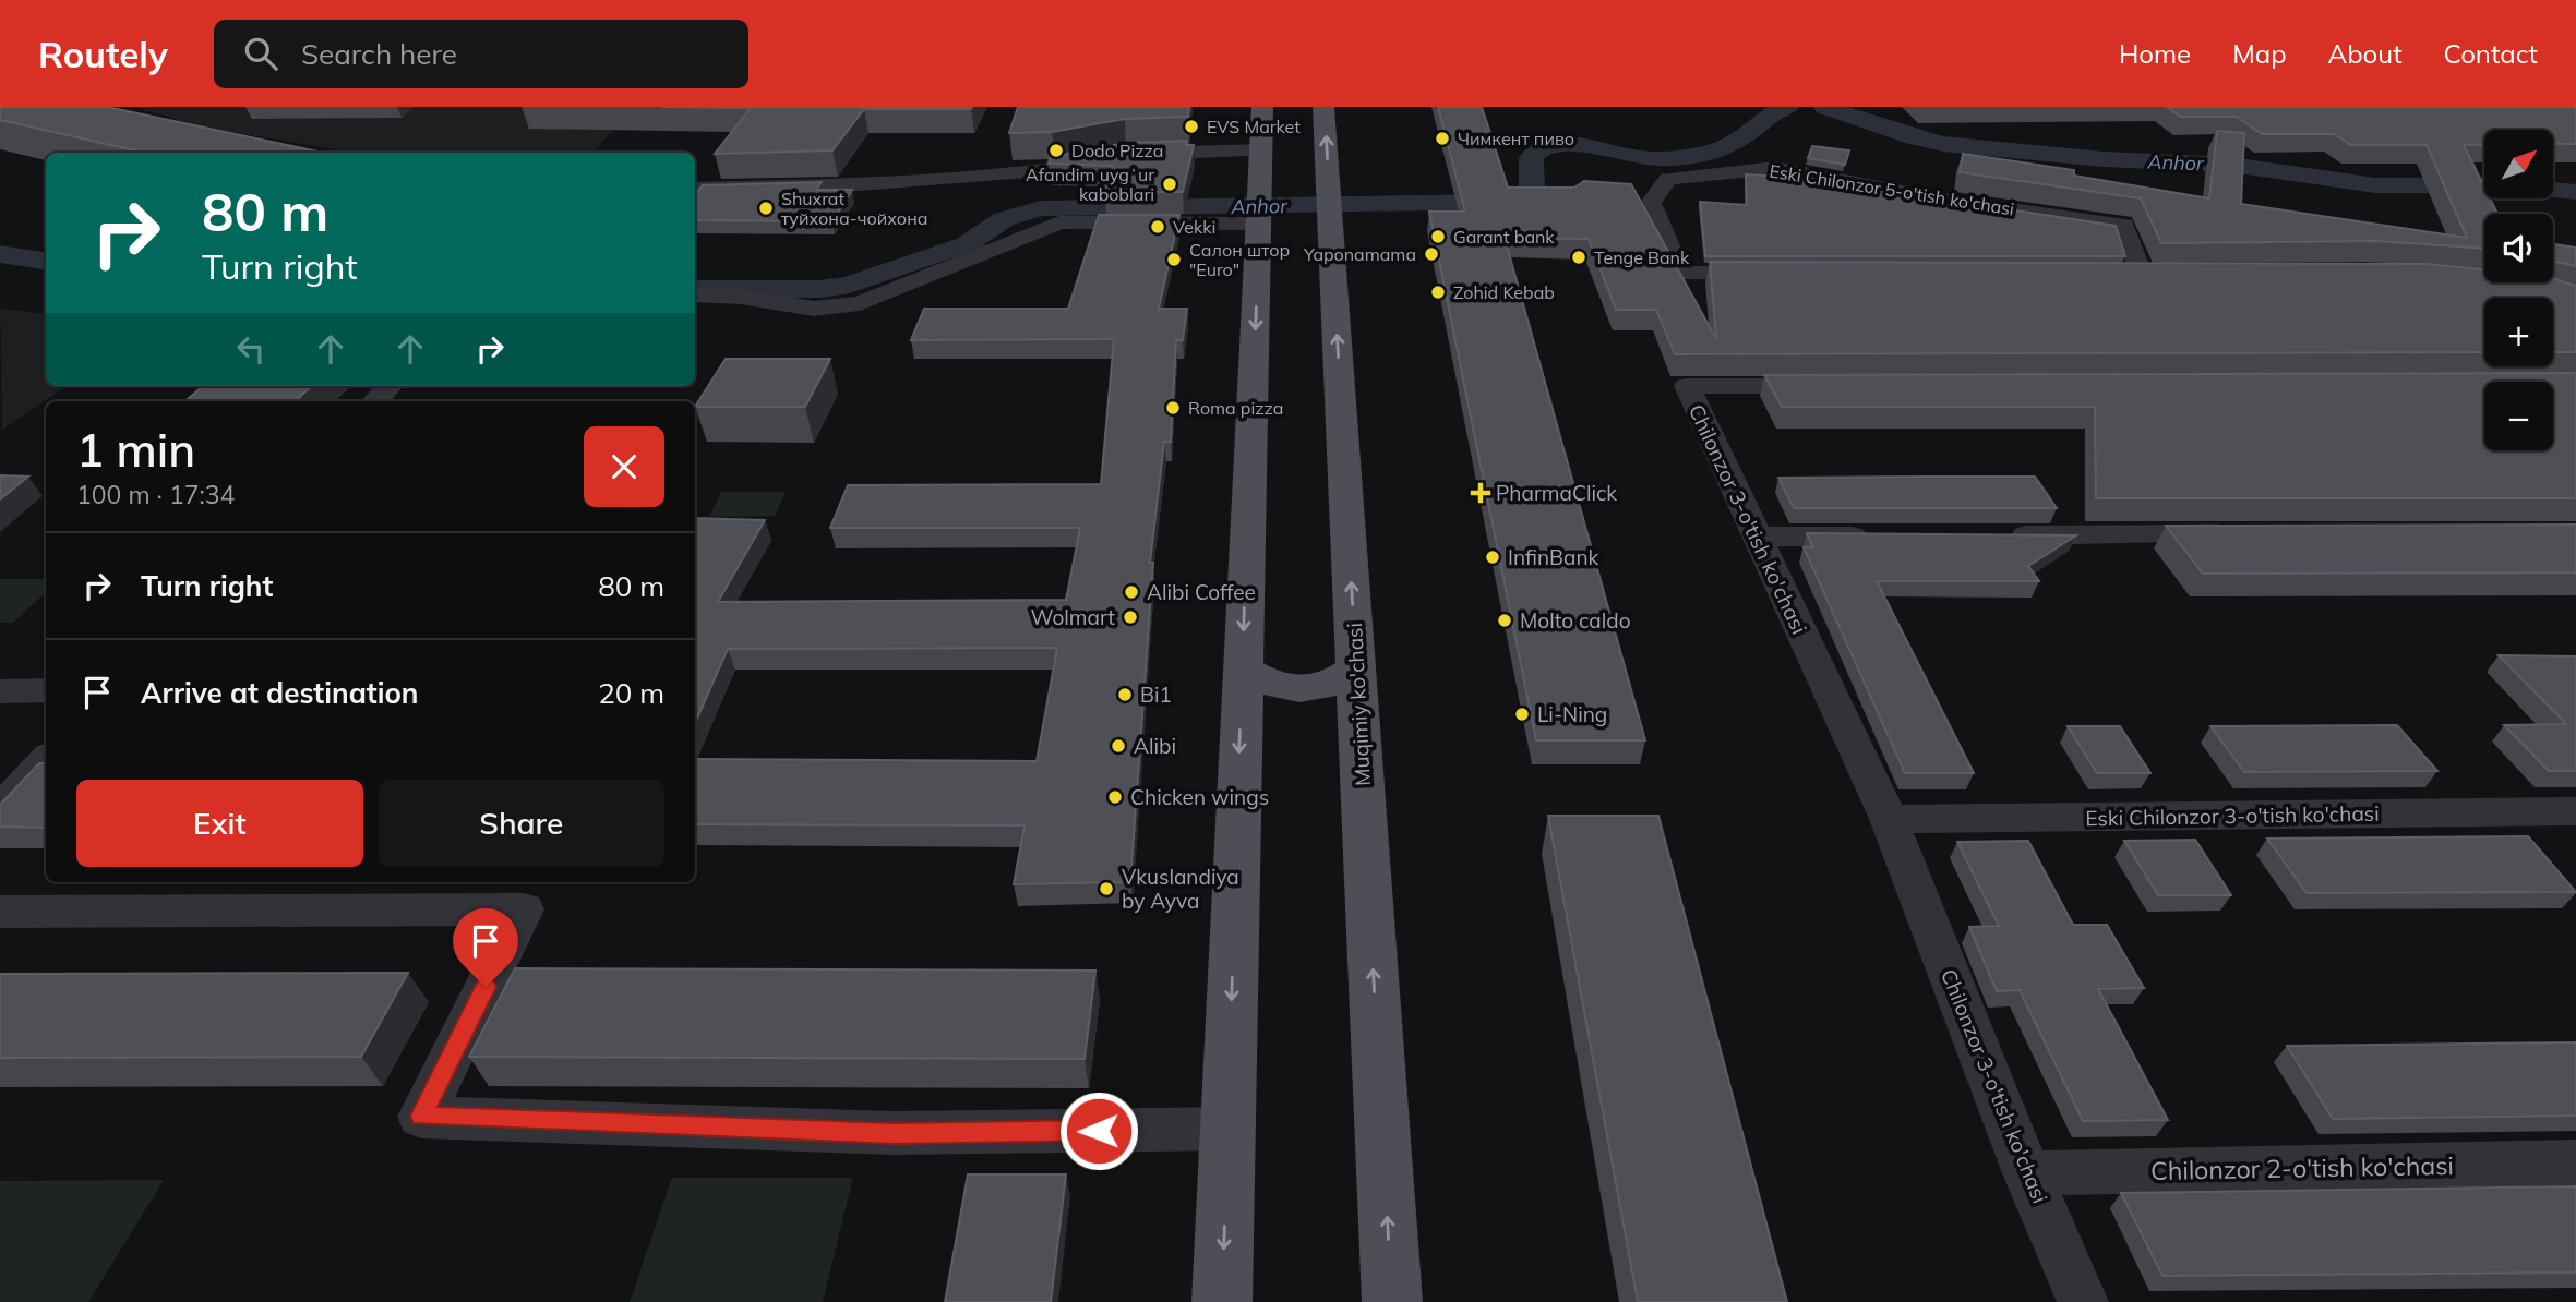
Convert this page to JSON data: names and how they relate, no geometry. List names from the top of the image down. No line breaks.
{"streets":{"main road":["Muqimiy ko'chasi"],"street":["Eski Chilonzor 5-o'tish ko'chasi","Chilonzor 3-o'tish ko'chasi","Eski Chilonzor 3-o'tish ko'chasi","Chilonzor 2-o'tish ko'chasi"]},"crossings":[["Chilonzor 3-o'tish ko'chasi","Eski Chilonzor 3-o'tish ko'chasi"],["Chilonzor 3-o'tish ko'chasi","Chilonzor 2-o'tish ko'chasi"]],"water":["Anhor"],"places":{"other":["EVS Market","Чимкент пиво","Dodo Pizza","Afandim uygʻur kaboblari","Shuxrat туйхона-чойхона","Vekki","Garant bank","Yaponamama","Tenge Bank","Салон штор \"Euro\"","Zohid Kebab","Roma pizza","InfinBank","Alibi Coffee","Wolmart","Molto caldo","Bi1","Li-Ning","Alibi","Chicken wings","Vkuslandiya by Ayva"],"health":["PharmaClick"]},"north":"top right","page":{"header":"Routely","search":"Search here","nav":["Home","Map","About","Contact"],"map_buttons":["+","−"],"turn":["80 m","Turn right"],"heading":["1 min","100 m · 17:34"],"list":[{"name":"Turn right","value":"80 m"},{"name":"Arrive at destination","value":"20 m"}],"buttons":["Exit","Share"]}}
